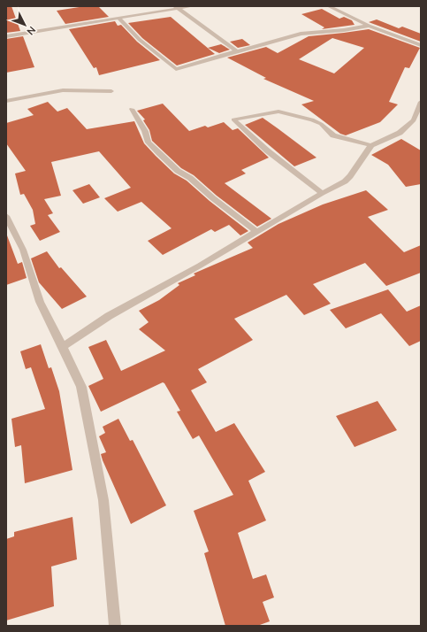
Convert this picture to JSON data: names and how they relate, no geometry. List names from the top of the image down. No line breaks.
{"north":"bottom right"}
